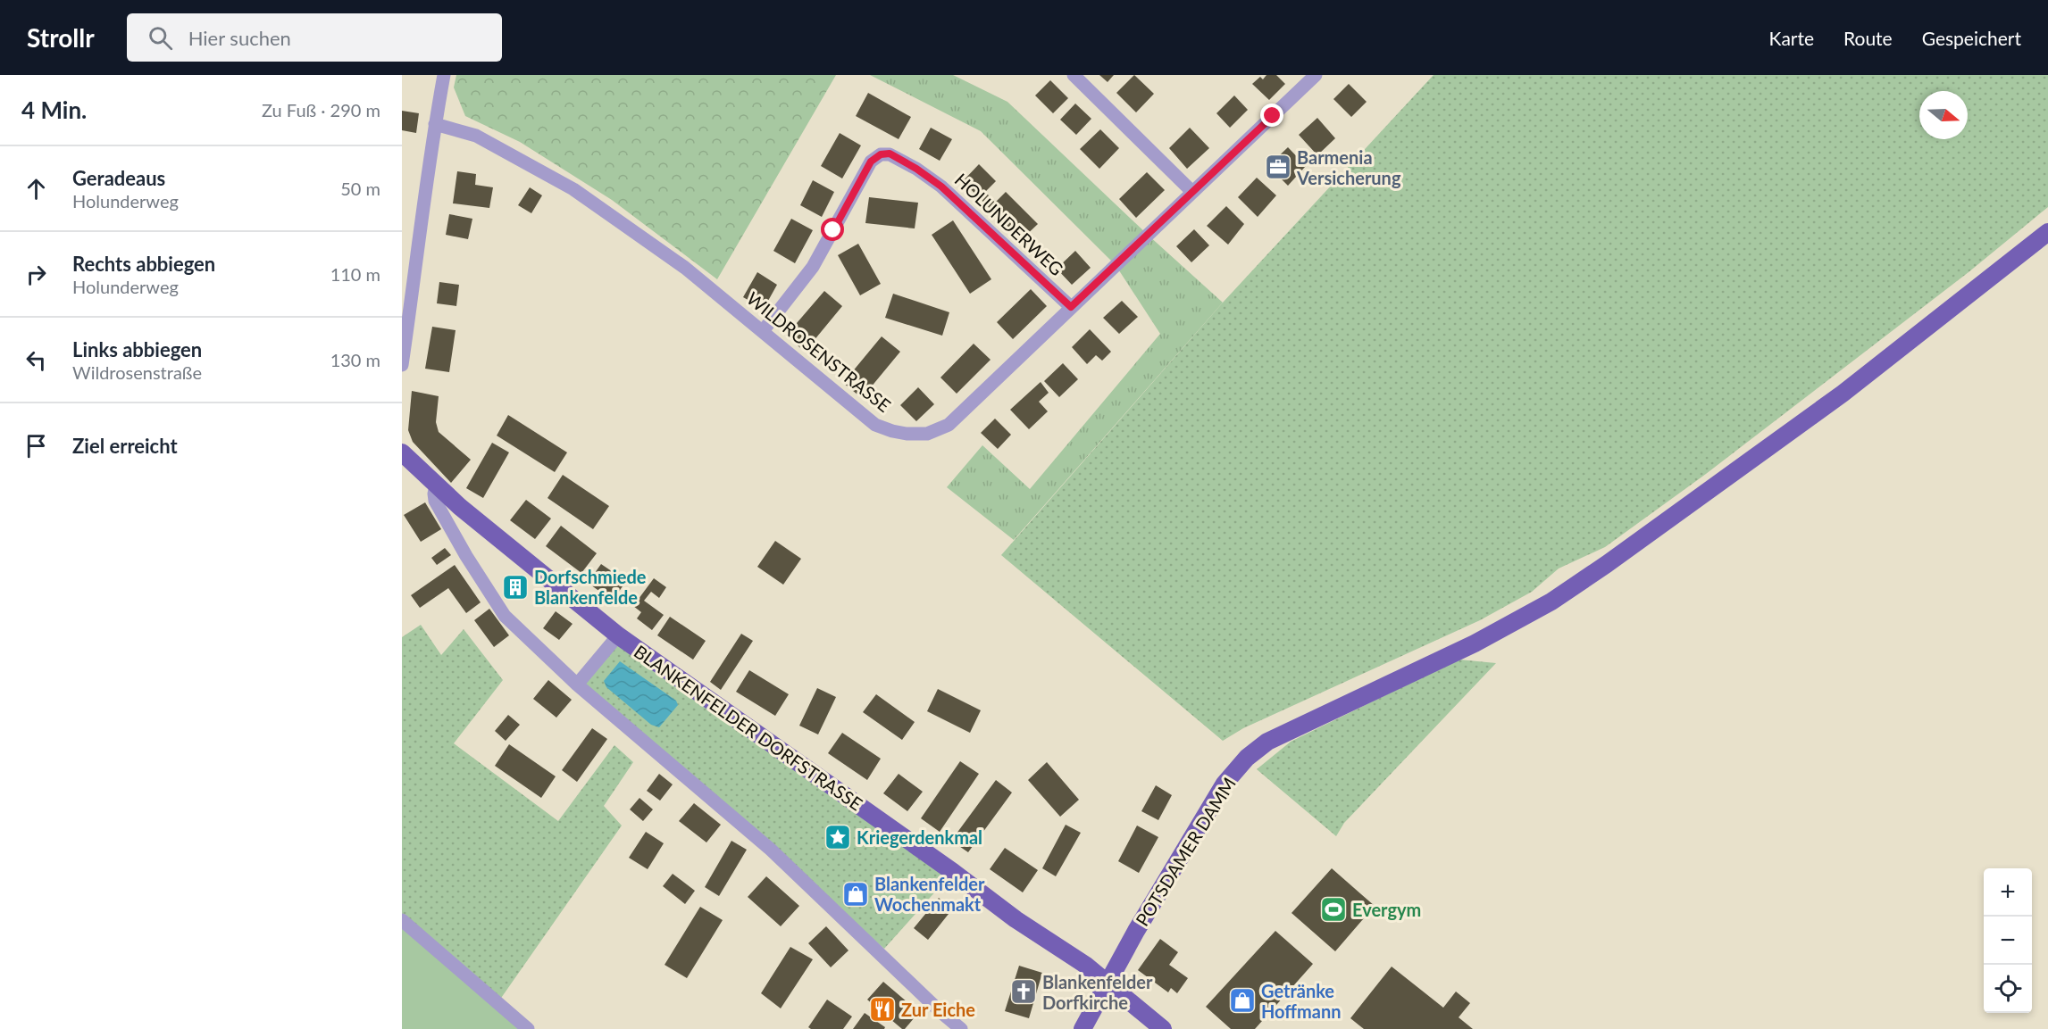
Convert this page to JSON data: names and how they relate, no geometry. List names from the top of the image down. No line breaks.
{"streets":{"main road":["BLANKENFELDER DORFSTRASSE","POTSDAMER DAMM"],"street":["HOLUNDERWEG","WILDROSENSTRASSE"]},"crossings":[["HOLUNDERWEG","WILDROSENSTRASSE"],["BLANKENFELDER DORFSTRASSE","POTSDAMER DAMM"]],"places":{"office":["Barmenia Versicherung"],"building":["Dorfschmiede Blankenfelde"],"place":["Kriegerdenkmal"],"shop":["Blankenfelder Wochenmakt","Getränke Hoffmann"],"sports":["Evergym"],"church":["Blankenfelder Dorfkirche"],"restaurant":["Zur Eiche"]},"north":"right","page":{"header":"Strollr","search":"Hier suchen","nav":["Karte","Route","Gespeichert"],"heading":["4 Min.","Zu Fuß · 290 m"],"list":[["Geradeaus","Holunderweg","50 m"],["Rechts abbiegen","Holunderweg","110 m"],["Links abbiegen","Wildrosenstraße","130 m"],"Ziel erreicht"],"map_buttons":["+","−"]}}
